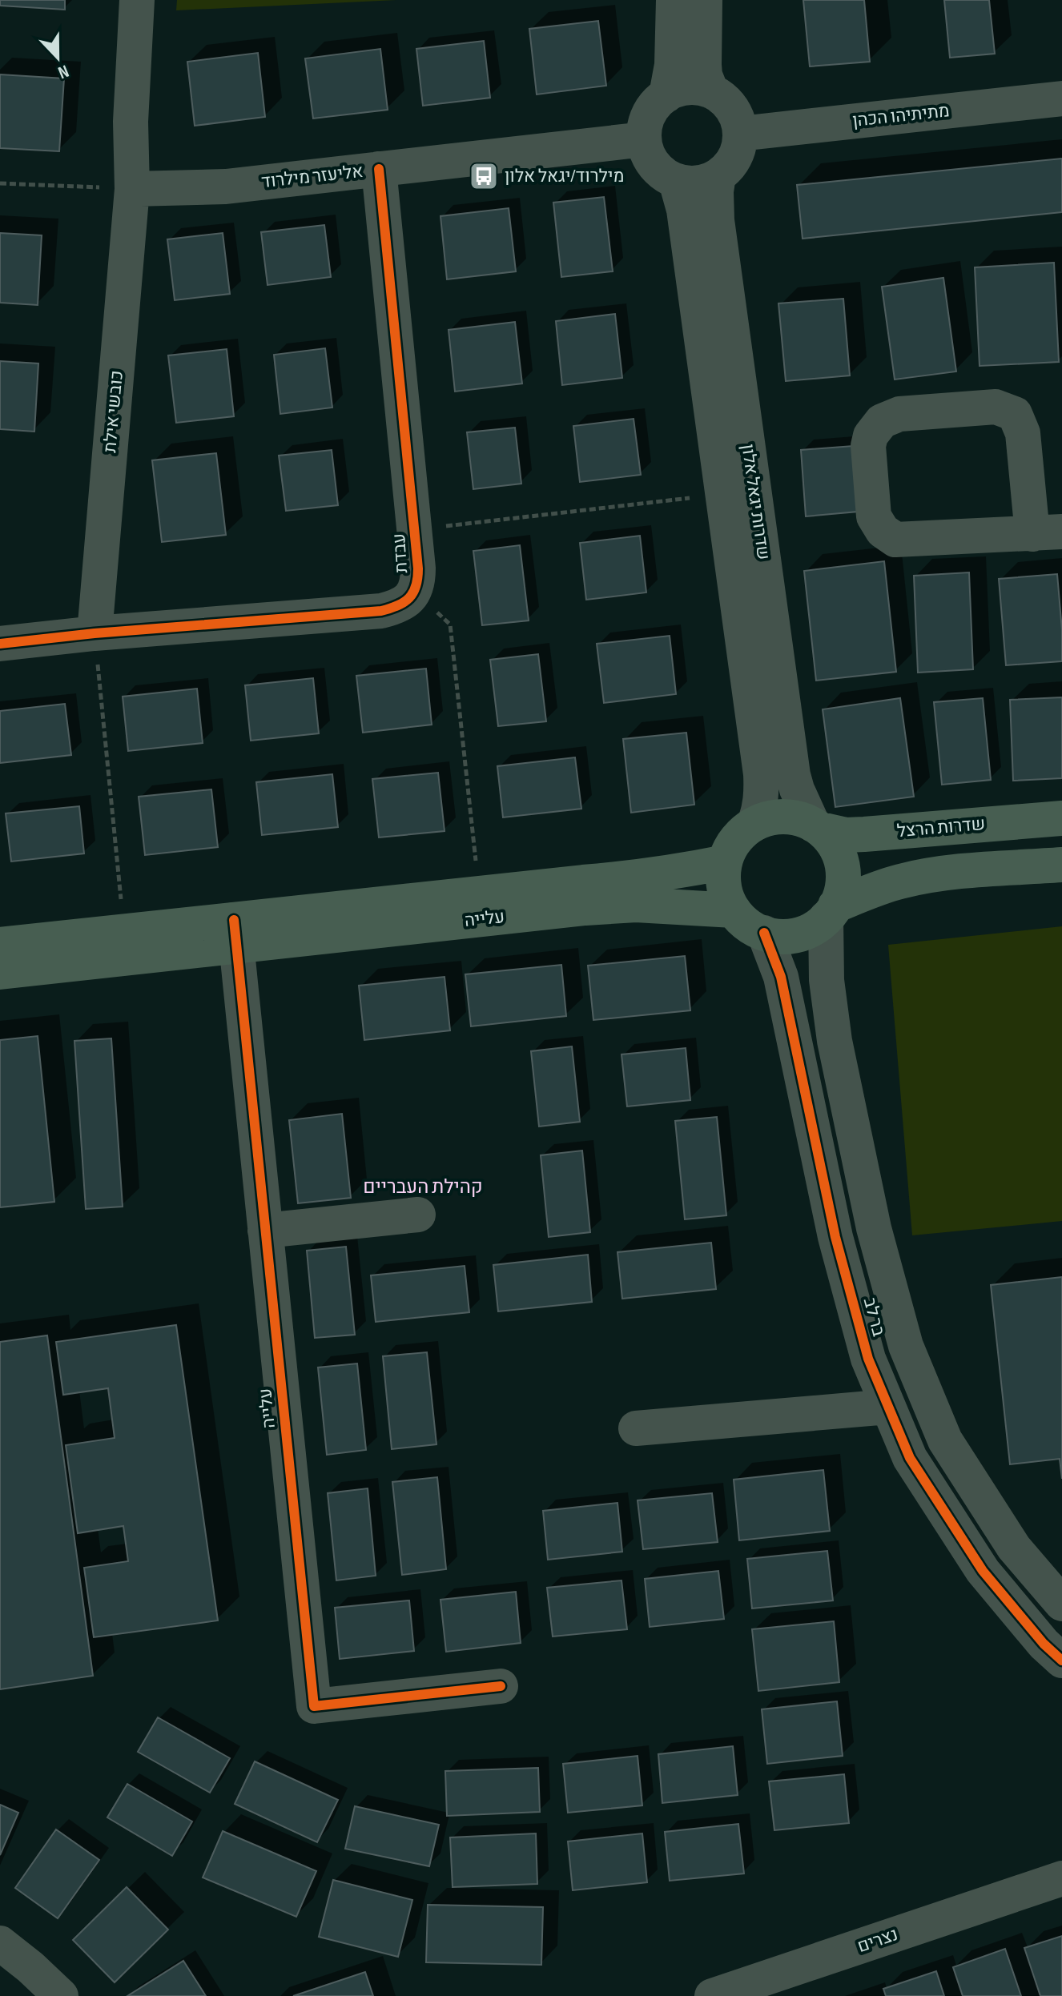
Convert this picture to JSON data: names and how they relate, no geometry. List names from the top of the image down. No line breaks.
{"streets":{"main road":["שדרות הרצל","עלייה"],"street":["מתיתיהו הכהן","אליעזר מילרוד","כובשי אילת","שדרות יגאל אלון","עבדת","בר לב","נצרים"]},"crossings":[["מתיתיהו הכהן","אליעזר מילרוד"],["מתיתיהו הכהן","שדרות יגאל אלון"],["אליעזר מילרוד","כובשי אילת"],["אליעזר מילרוד","שדרות יגאל אלון"],["אליעזר מילרוד","עבדת"],["כובשי אילת","עבדת"],["שדרות יגאל אלון","שדרות הרצל"],["שדרות יגאל אלון","עלייה"],["שדרות יגאל אלון","בר לב"],["שדרות הרצל","עלייה"],["שדרות הרצל","בר לב"],["עלייה","בר לב"]],"districts":["קהילת העבריים"],"places":{"bus stop":["מילרוד/יגאל אלון"]},"north":"bottom"}
